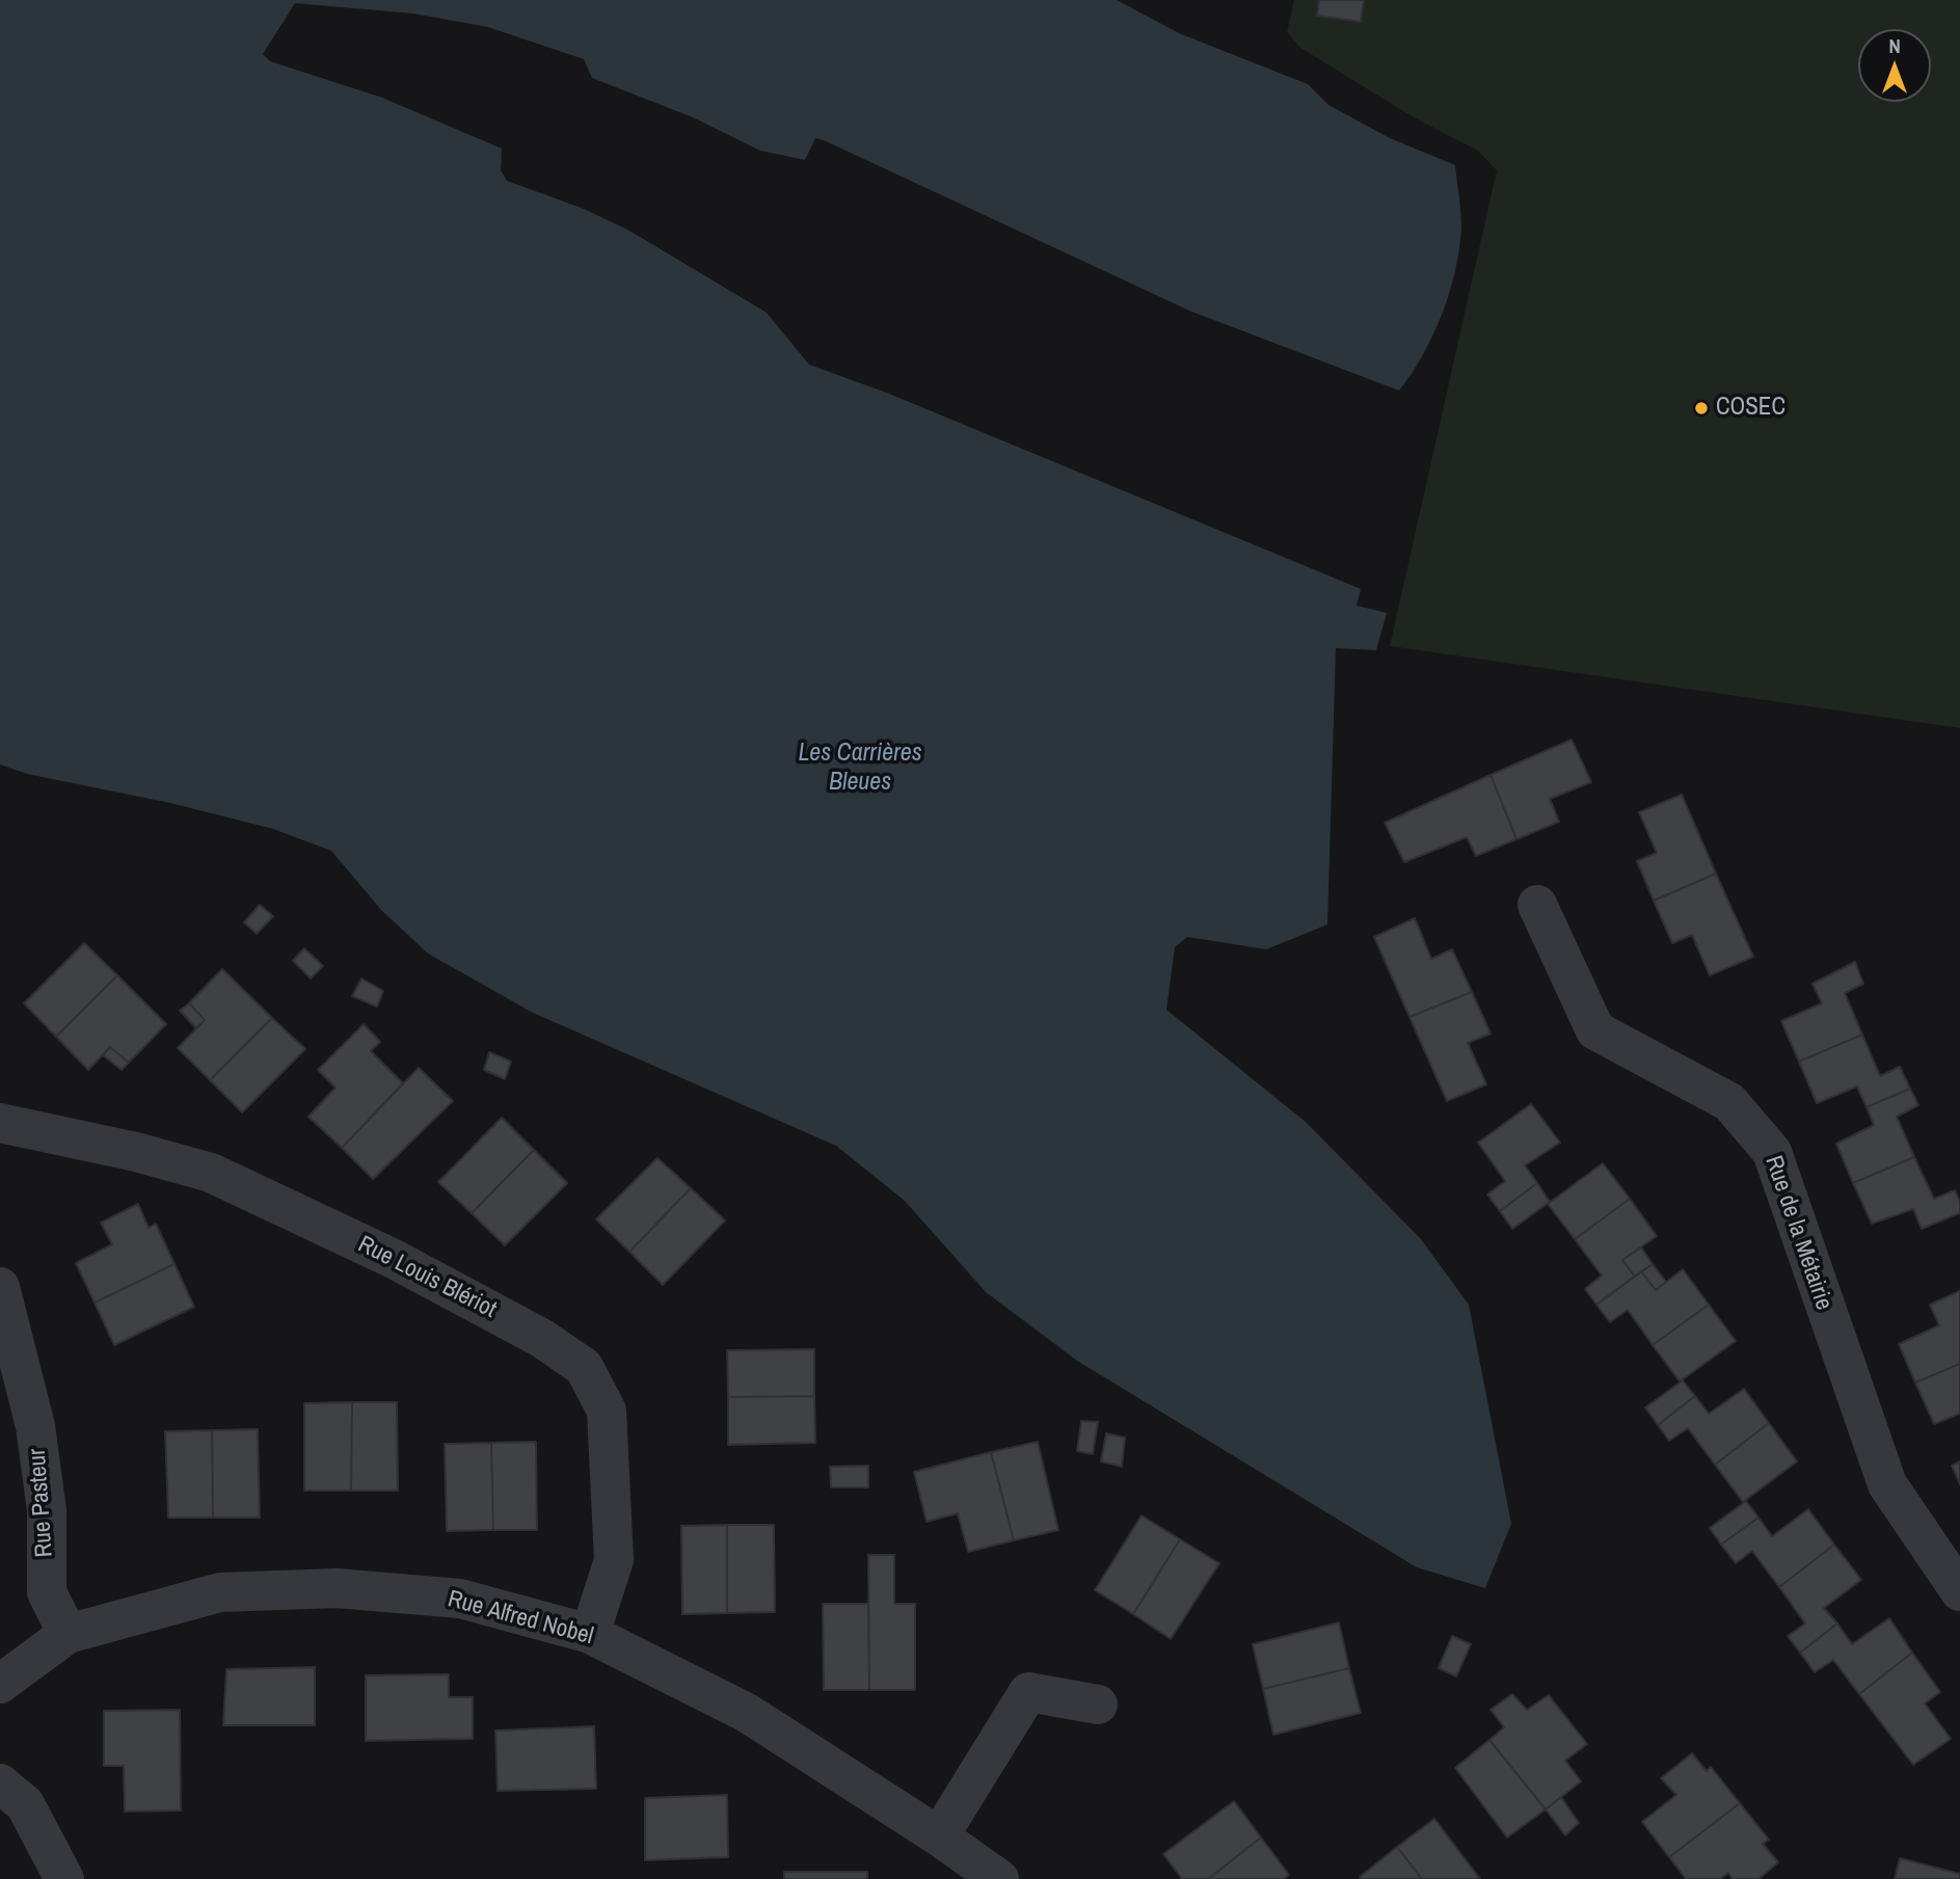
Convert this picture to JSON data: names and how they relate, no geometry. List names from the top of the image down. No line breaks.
{"streets":{"street":["Rue de la Métairie","Rue Louis Blériot","Rue Pasteur","Rue Alfred Nobel"]},"crossings":[["Rue Louis Blériot","Rue Alfred Nobel"],["Rue Pasteur","Rue Alfred Nobel"]],"water":["Les Carrières Bleues"],"places":["COSEC"],"north":"top"}
